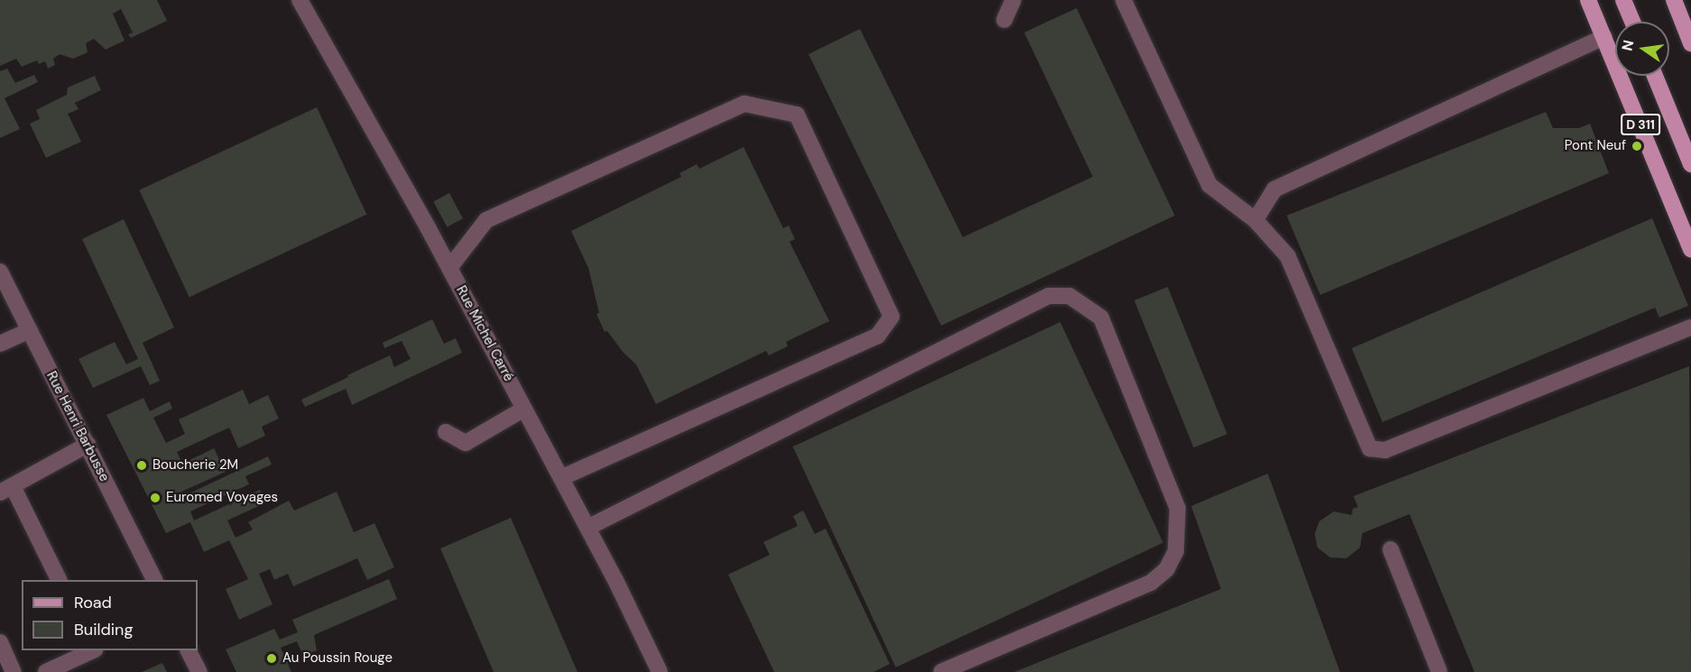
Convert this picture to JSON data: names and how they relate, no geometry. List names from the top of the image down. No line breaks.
{"streets":{"main road":["D 311"],"street":["Rue Michel Carré","Rue Henri Barbusse"]},"places":["Pont Neuf","Boucherie 2M","Euromed Voyages","Au Poussin Rouge"],"legend":["Road","Building"],"north":"left"}
